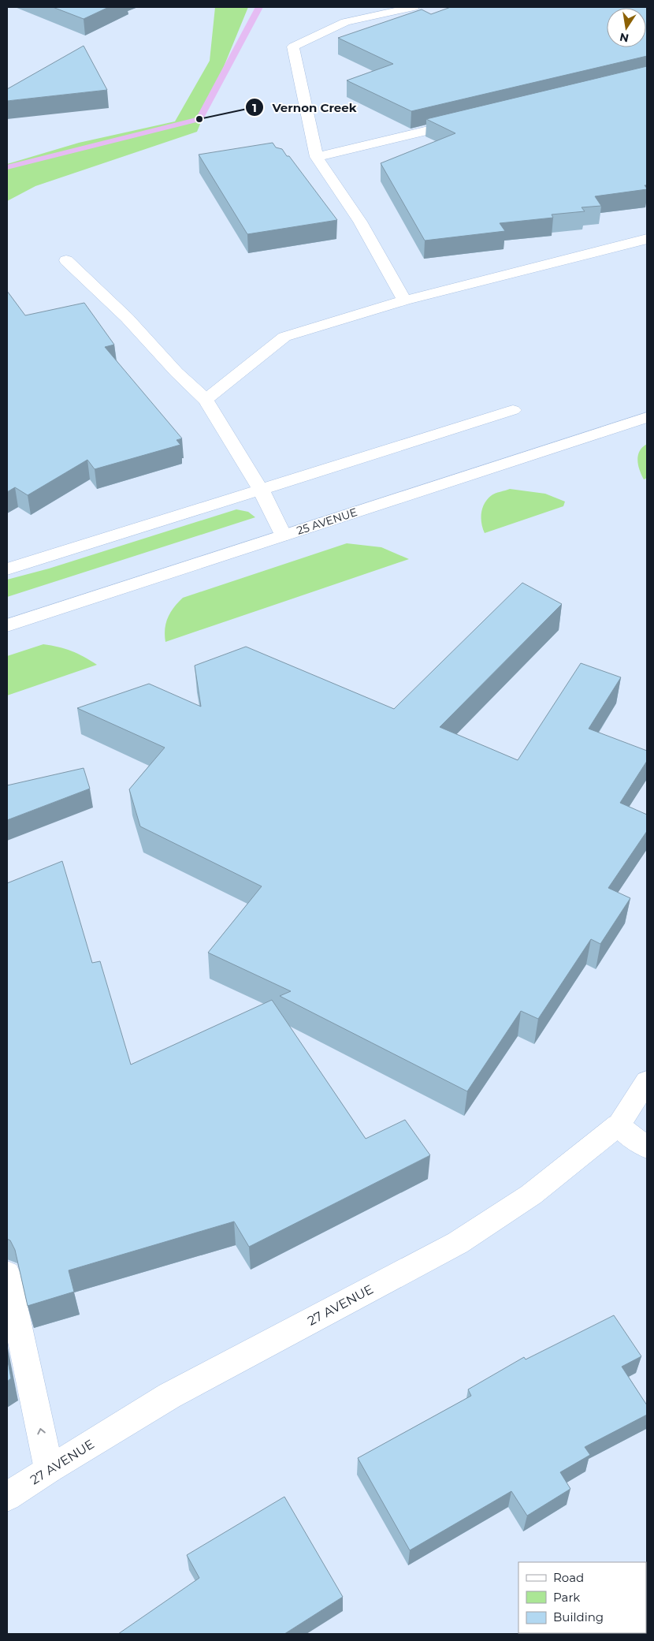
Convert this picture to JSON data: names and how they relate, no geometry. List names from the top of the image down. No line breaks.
{"streets":{"main road":["25 AVENUE","27 AVENUE"]},"places":["Vernon Creek"],"legend":["Road","Park","Building"],"north":"bottom"}
